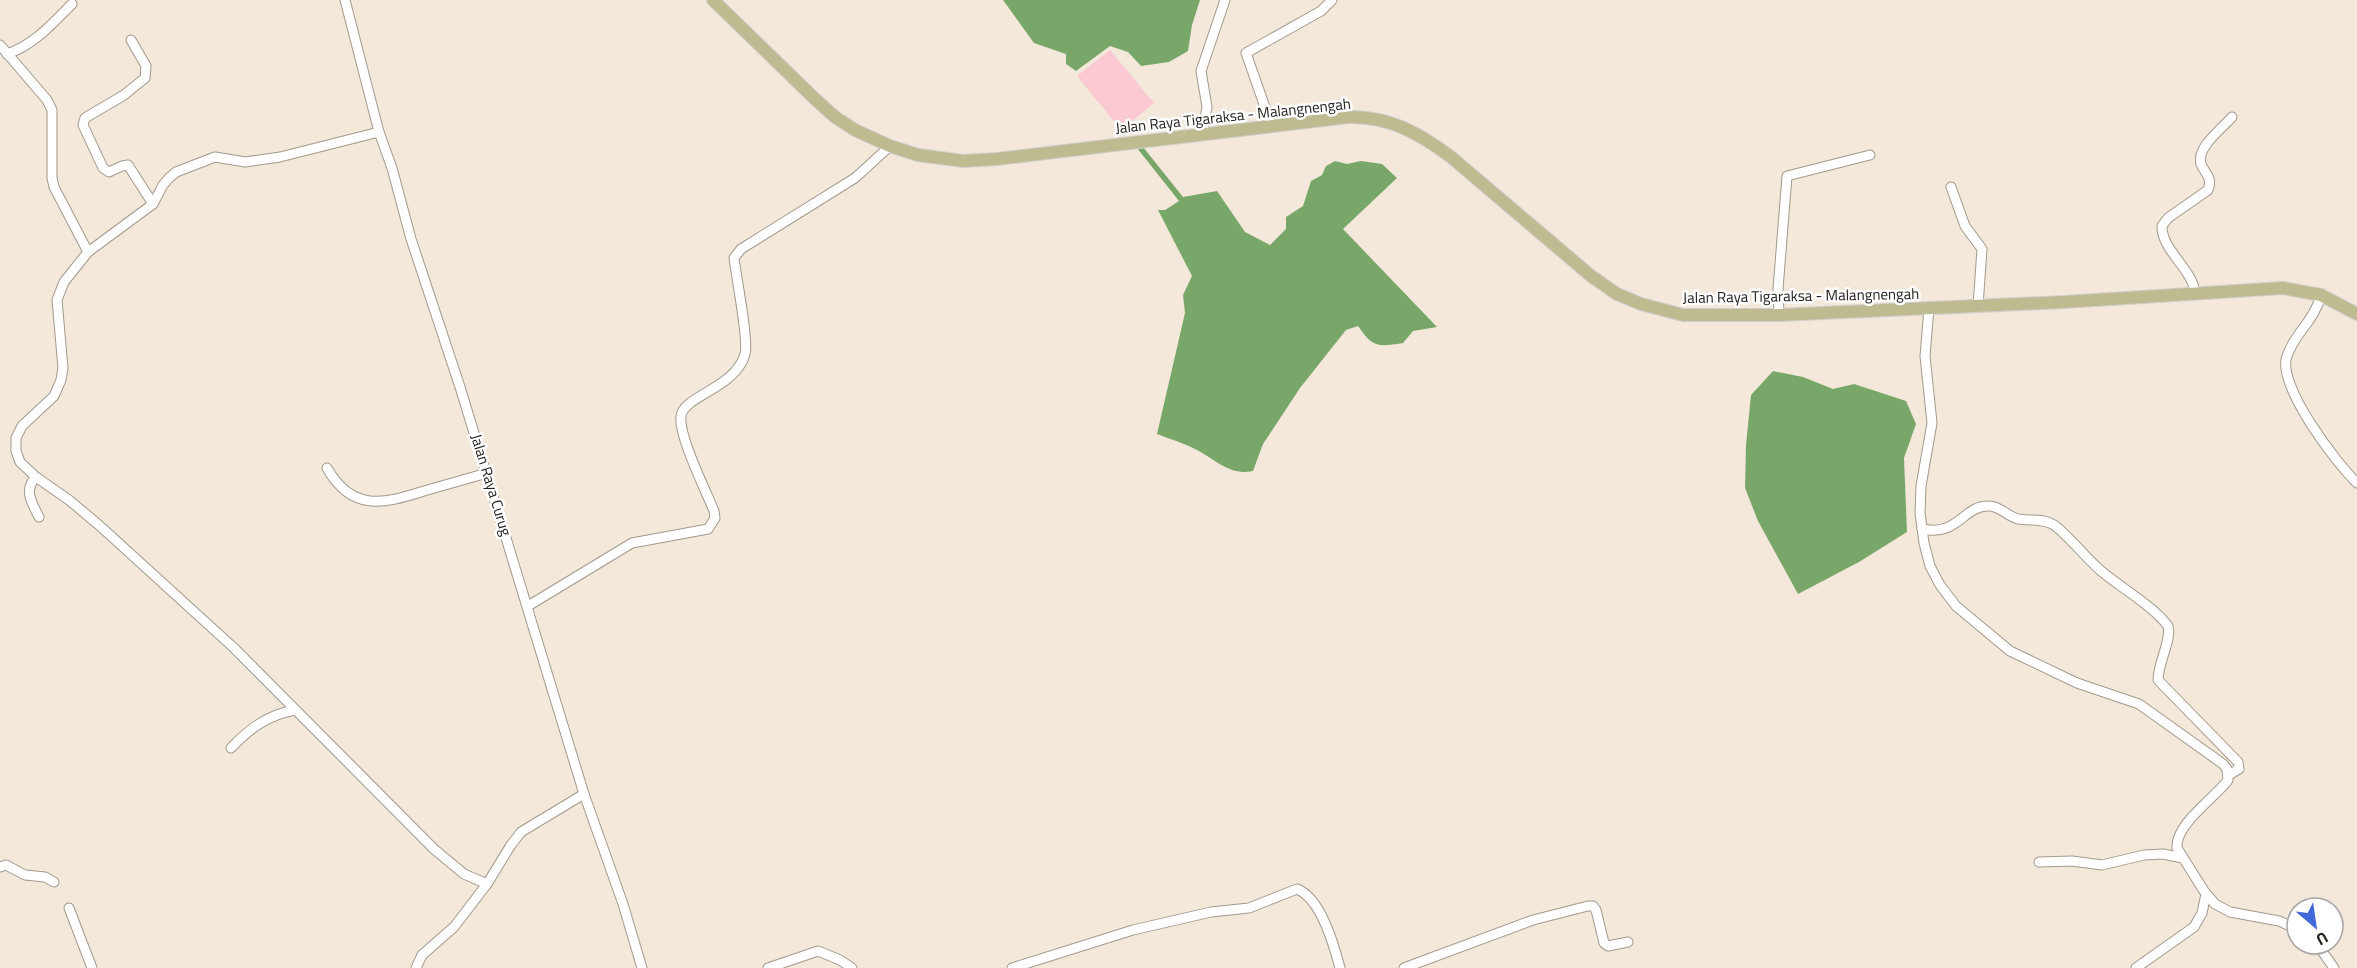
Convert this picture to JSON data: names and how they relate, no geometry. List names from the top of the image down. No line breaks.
{"streets":{"main road":["Jalan Raya Tigaraksa - Malangnengah"],"street":["Jalan Raya Curug"]},"north":"bottom right"}
